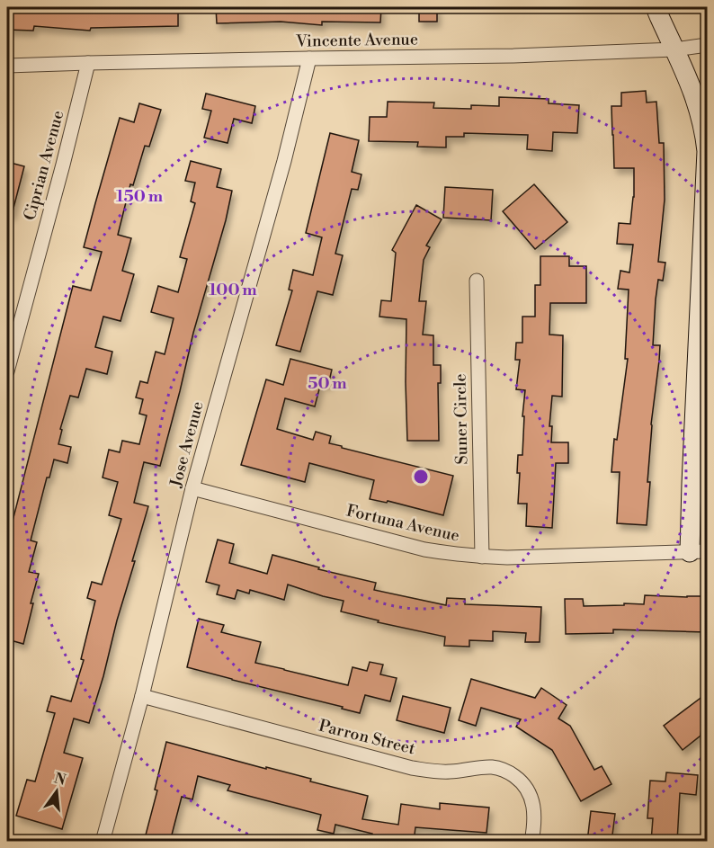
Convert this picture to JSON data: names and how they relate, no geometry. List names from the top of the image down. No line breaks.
{"streets":{"street":["Vincente Avenue","Ciprian Avenue","Suner Circle","Jose Avenue","Fortuna Avenue","Parron Street"]},"crossings":[["Vincente Avenue","Ciprian Avenue"],["Vincente Avenue","Jose Avenue"],["Suner Circle","Fortuna Avenue"],["Jose Avenue","Fortuna Avenue"],["Jose Avenue","Parron Street"]],"north":"top","rings":["150 m","100 m","50 m"]}
